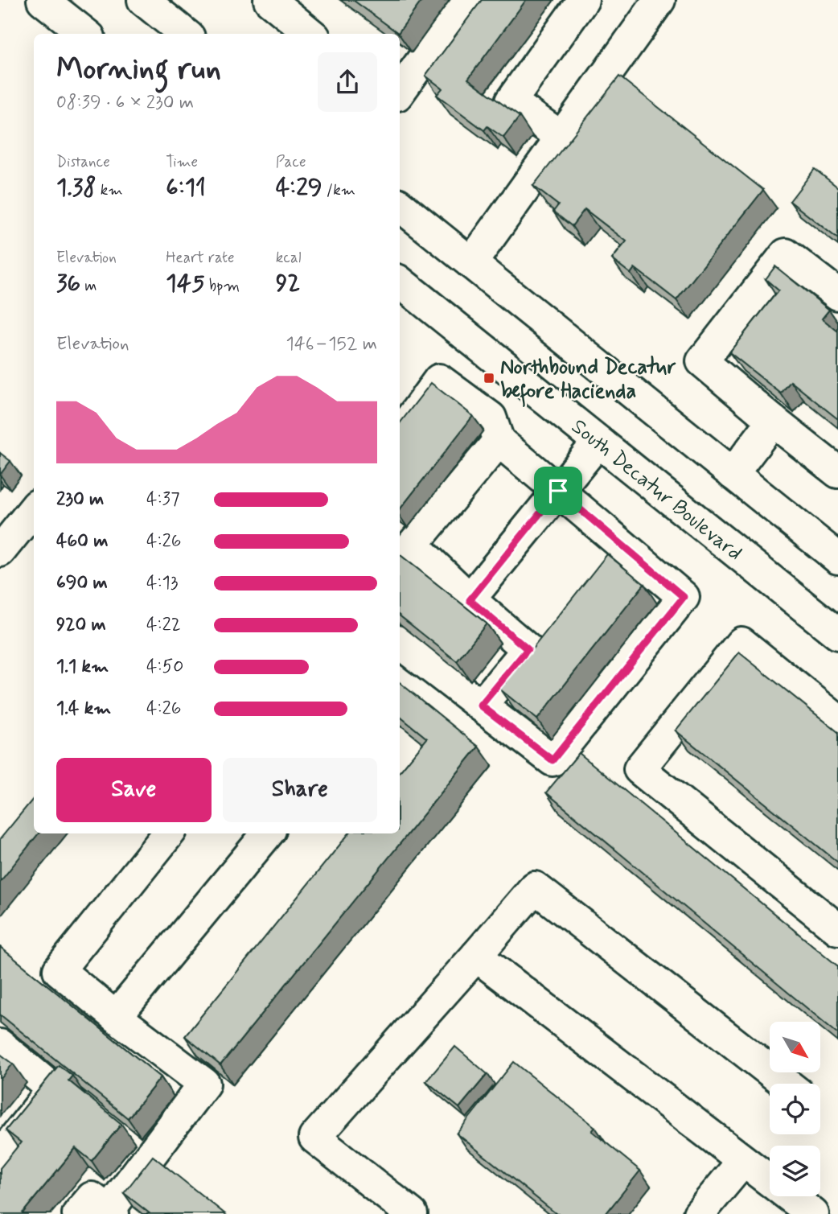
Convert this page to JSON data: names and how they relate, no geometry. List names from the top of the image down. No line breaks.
{"streets":{"main road":["South Decatur Boulevard"]},"places":{"transit":["Northbound Decatur before Hacienda"]},"north":"bottom right","page":{"heading":["Morning run","08:39 · 6 × 230 m"],"stats":[["Distance","1.38 km"],["Time","6:11"],["Pace","4:29 /km"],["Elevation","36 m"],["Heart rate","145 bpm"],["kcal","92"]],"chart":["Elevation","146–152 m"],"list":[{"name":"230 m","note":"4:37"},{"name":"460 m","note":"4:26"},{"name":"690 m","note":"4:13"},{"name":"920 m","note":"4:22"},{"name":"1.1 km","note":"4:50"},{"name":"1.4 km","note":"4:26"}],"buttons":["Save","Share"]}}
